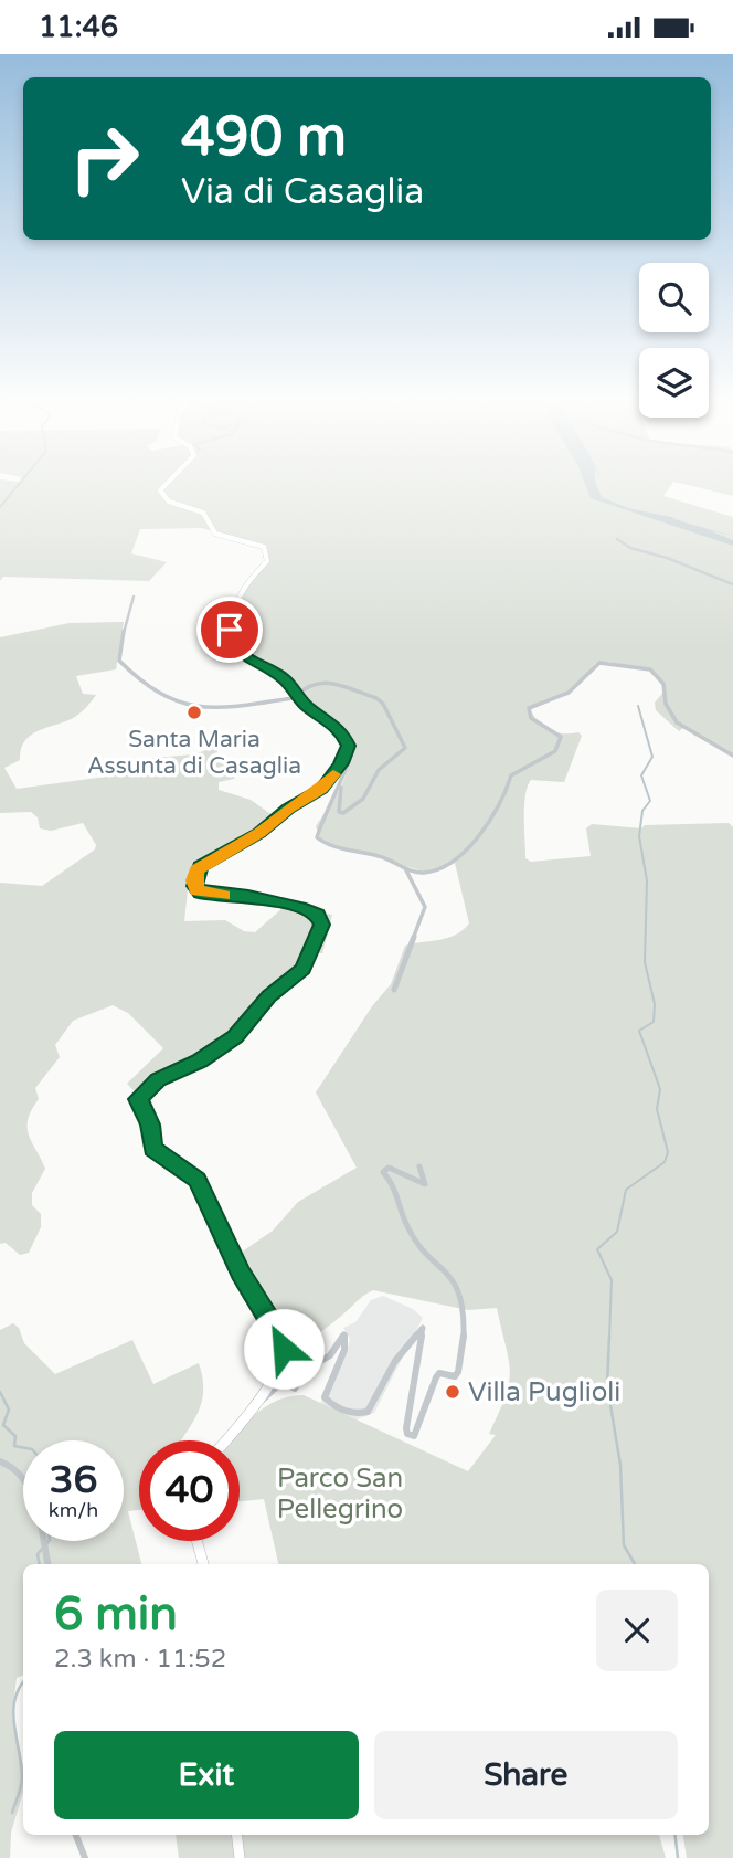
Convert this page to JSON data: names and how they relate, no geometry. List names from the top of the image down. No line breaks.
{"parks":["Parco San Pellegrino"],"places":["Santa Maria Assunta di Casaglia","Villa Puglioli"],"page":{"status":"11:46","turn":["490 m","Via di Casaglia"],"speed":"36 km/h","limit":"40","heading":["6 min","2.3 km · 11:52"],"buttons":["Exit","Share"]}}
